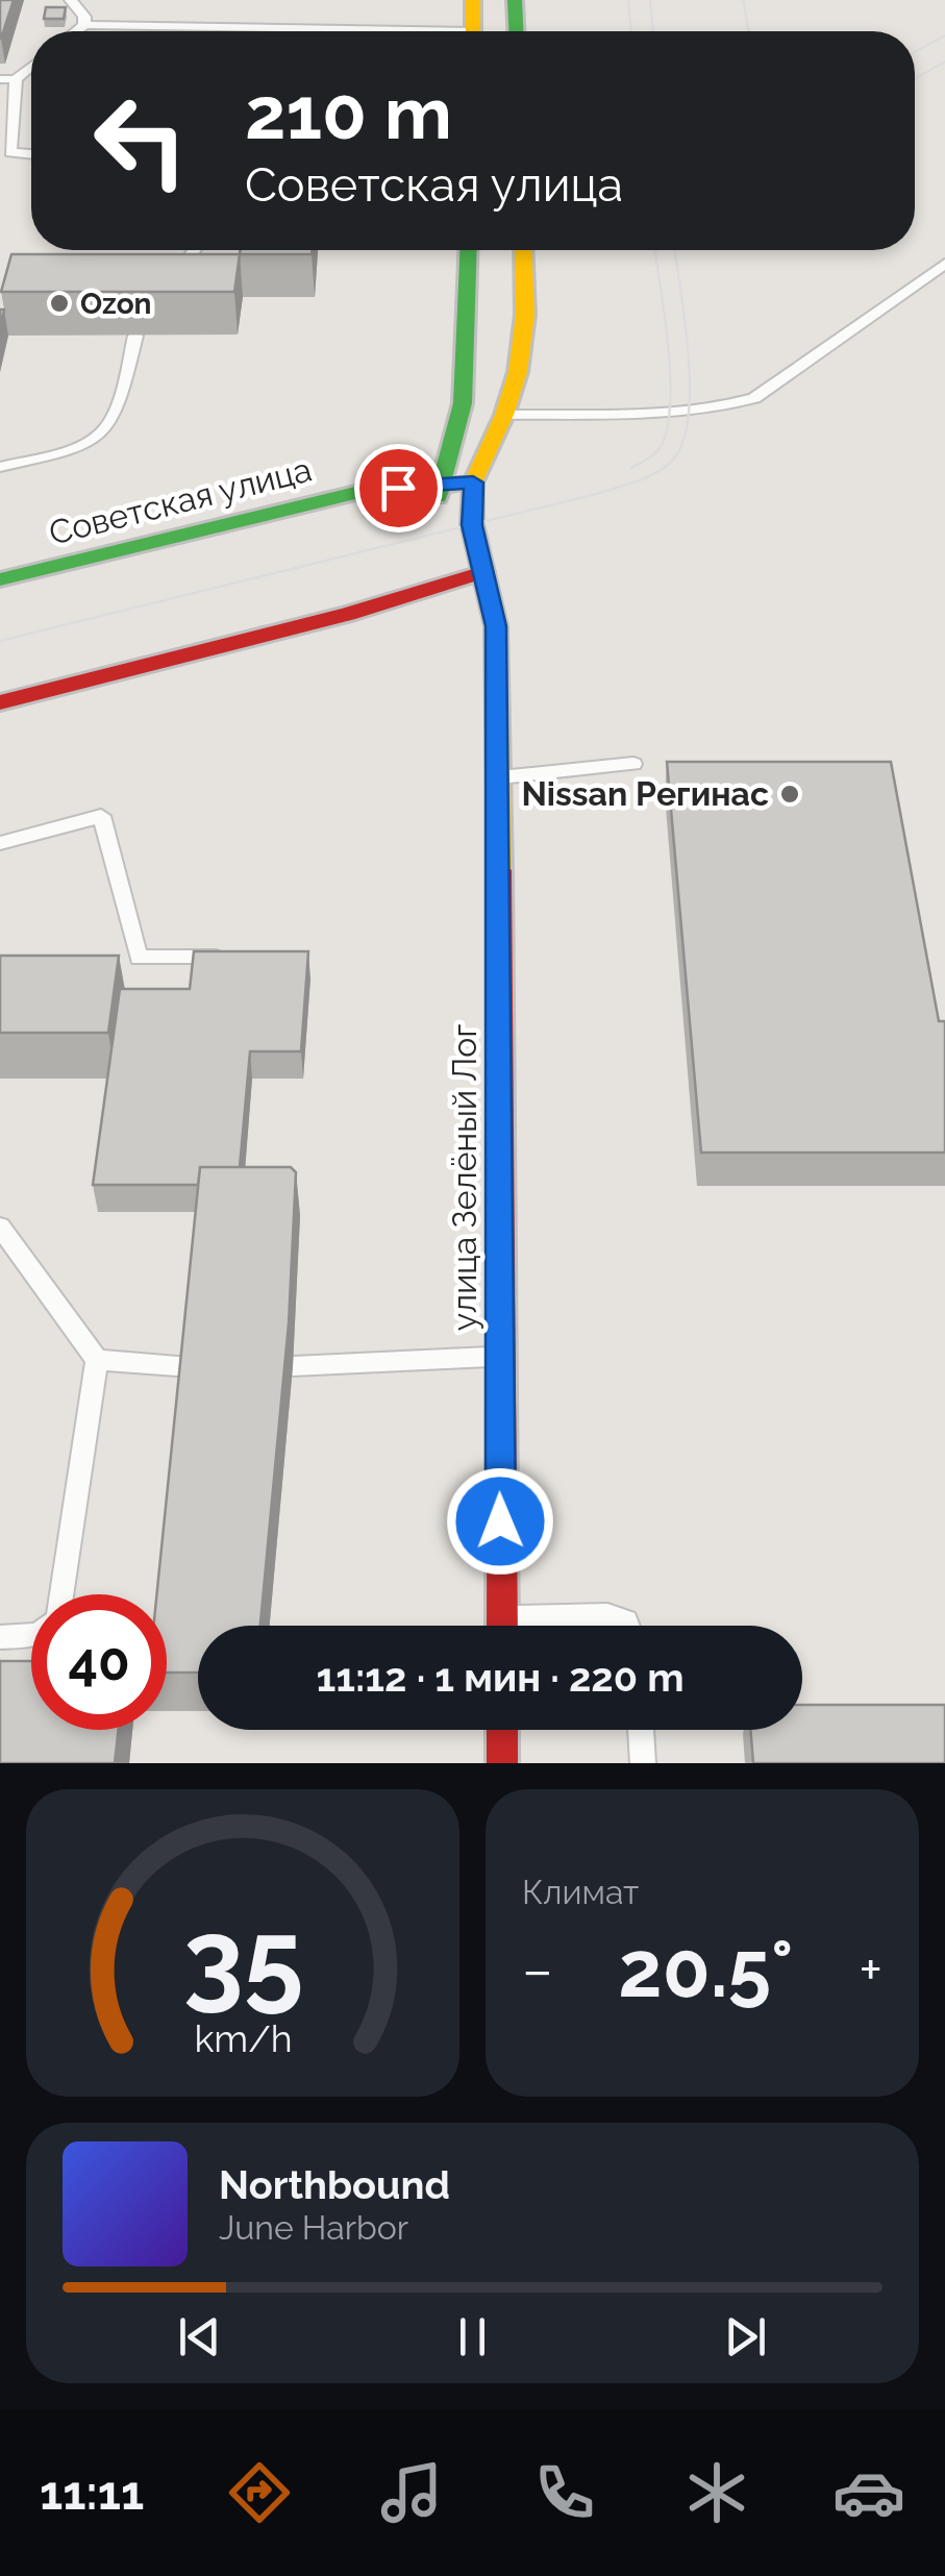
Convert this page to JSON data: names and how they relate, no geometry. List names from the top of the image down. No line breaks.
{"streets":{"main road":["Советская улица","улица Зелёный Лог"]},"crossings":[["Советская улица","улица Зелёный Лог"]],"places":["Ozon","Nissan Регинас"],"page":{"turn":["210 m","Советская улица"],"limit":"40","trip":"11:12 · 1 мин · 220 m","tile":"Климат","heat":["−","20.5°","+"],"song":["Northbound","June Harbor"],"tabs":"11:11","gauge":["35","km/h"]}}
